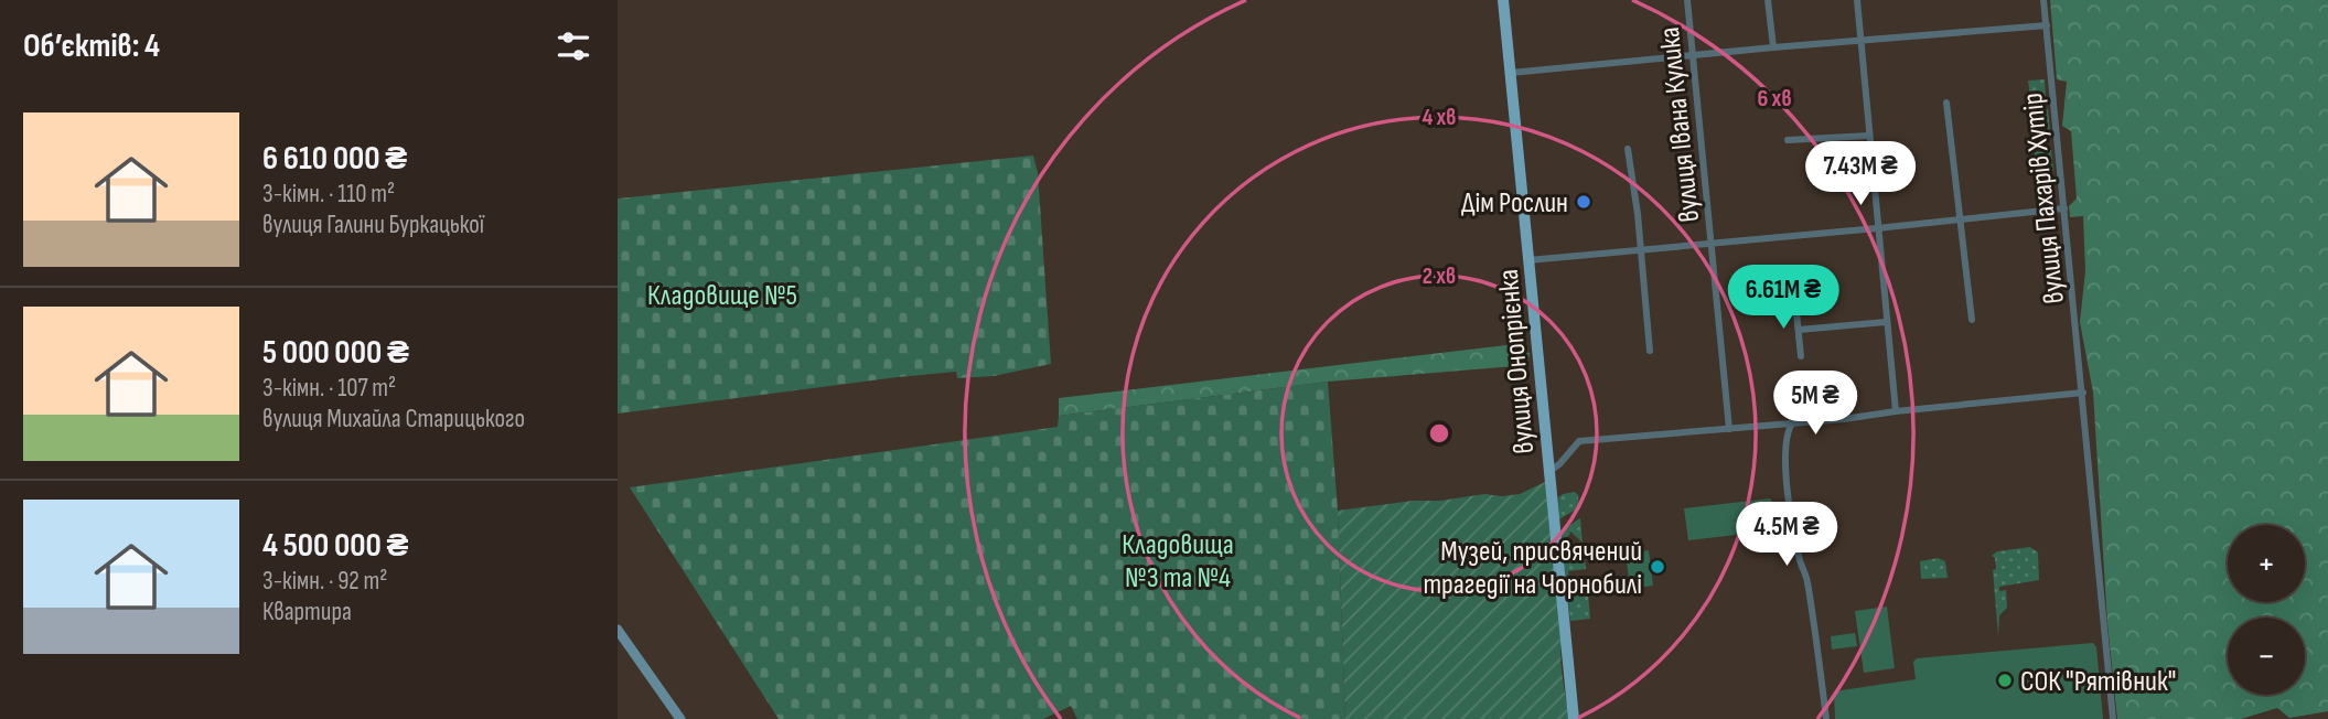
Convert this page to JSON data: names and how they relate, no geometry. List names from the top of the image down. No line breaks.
{"streets":{"main road":["вулиця Онопрієнка"],"street":["вулиця Івана Кулика","вулиця Пахарів Хутір"]},"parks":["Кладовище №5","Кладовища №3 та №4"],"places":["Дім Рослин","Музей, присвячений трагедії на Чорнобилі","СОК \"Рятівник\""],"page":{"heading":"Об’єктів: 4","list":[{"name":"6 610 000 ₴","note":"3-кімн. · 110 m² · вулиця Галини Буркацької"},{"name":"5 000 000 ₴","note":"3-кімн. · 107 m² · вулиця Михайла Старицького"},{"name":"4 500 000 ₴","note":"3-кімн. · 92 m² · Квартира"}],"price":["7.43M ₴","6.61M ₴","5M ₴","4.5M ₴"],"map_buttons":["+","−"]},"rings":["6 хв","4 хв","2 хв"]}
